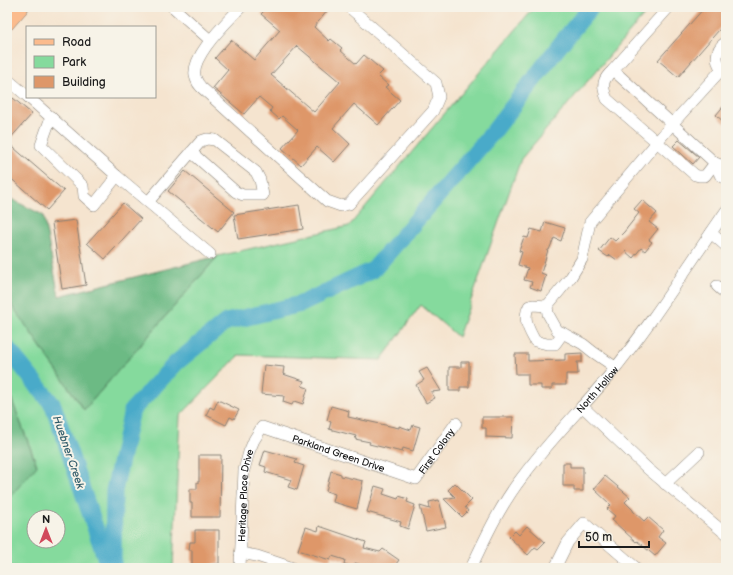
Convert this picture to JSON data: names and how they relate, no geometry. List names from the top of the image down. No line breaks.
{"streets":{"street":["North Hollow","First Colony","Parkland Green Drive","Heritage Place Drive"]},"crossings":[["First Colony","Parkland Green Drive"],["Parkland Green Drive","Heritage Place Drive"]],"water":["Huebner Creek"],"legend":["Road","Park","Building"],"scale_bar":"50 m","north":"top"}
